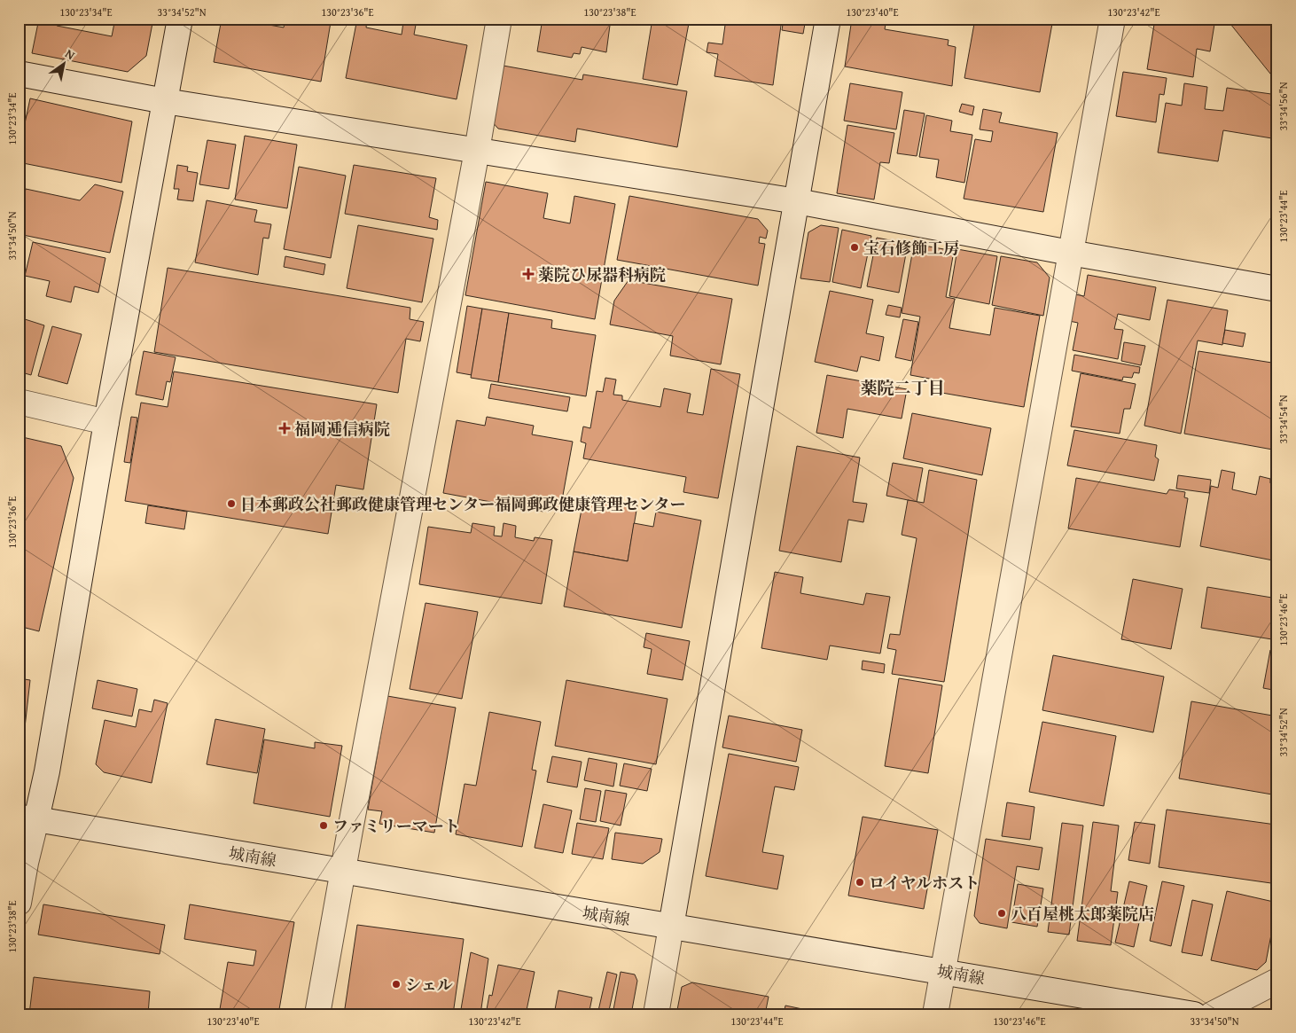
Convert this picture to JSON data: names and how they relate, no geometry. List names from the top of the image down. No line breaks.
{"streets":{"street":["城南線"]},"districts":["薬院二丁目"],"places":{"other":["宝石修飾工房","日本郵政公社郵政健康管理センター福岡郵政健康管理センター","ファミリーマート","ロイヤルホスト","八百屋桃太郎薬院店","シェル"],"health":["薬院ひ尿器科病院","福岡逓信病院"]},"north":"top right","coordinates":["130°23'34\"E","33°34'52\"N","130°23'36\"E","130°23'38\"E","130°23'40\"E","130°23'42\"E","33°34'56\"N","130°23'44\"E","33°34'50\"N","33°34'54\"N","130°23'46\"E"]}
